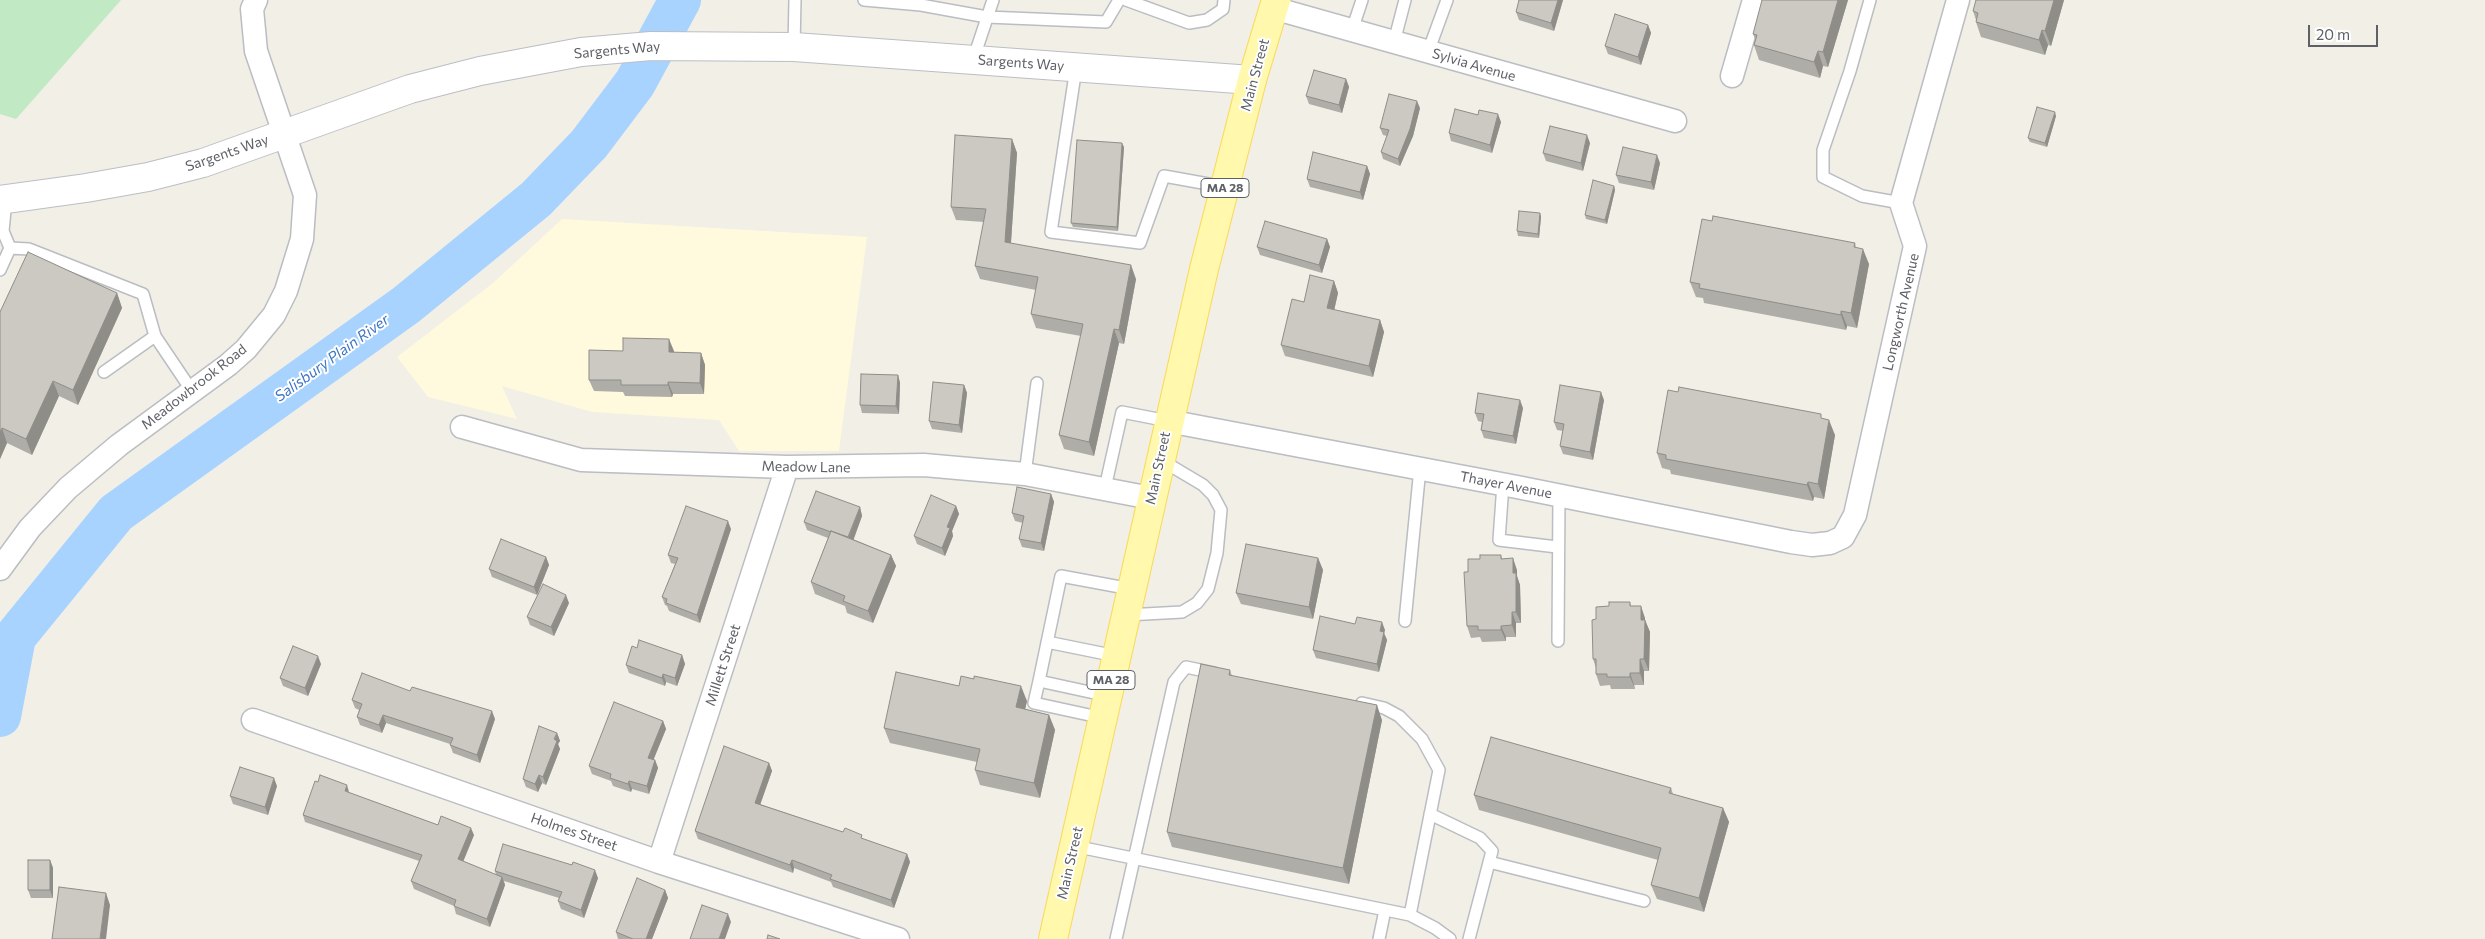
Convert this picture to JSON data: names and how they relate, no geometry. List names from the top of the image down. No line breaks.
{"streets":{"main road":["Sargents Way","Main Street","MA 28"],"street":["Sylvia Avenue","Longworth Avenue","Meadowbrook Road","Meadow Lane","Thayer Avenue","Millett Street","Holmes Street"]},"crossings":[["Sargents Way","Main Street"],["Sargents Way","Meadowbrook Road"],["Sylvia Avenue","Main Street"],["Main Street","Meadow Lane"],["Main Street","Thayer Avenue"],["Longworth Avenue","Thayer Avenue"],["Meadow Lane","Millett Street"],["Millett Street","Holmes Street"]],"water":["Salisbury Plain River"],"scale_bar":"20 m"}
